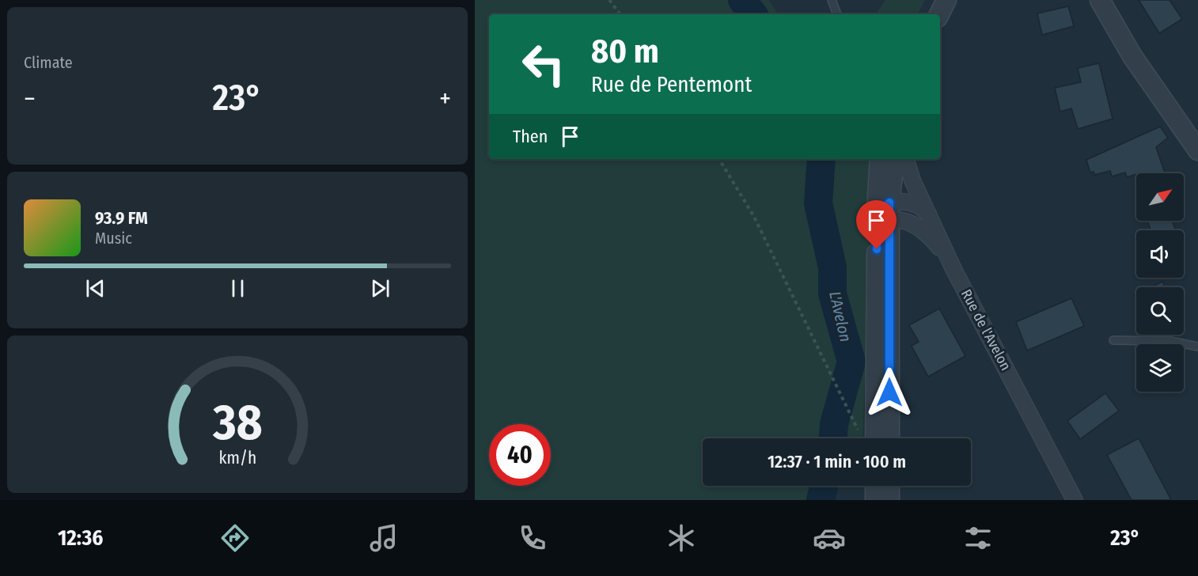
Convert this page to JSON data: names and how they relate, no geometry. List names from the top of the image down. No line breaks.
{"streets":{"street":["Rue de l'Avelon"]},"water":["L'Avelon"],"north":"top right","page":{"tile":"Climate","turn":["80 m","Rue de Pentemont"],"heat":["−","23°","+"],"then":"Then","song":["93.9 FM","Music"],"limit":"40","trip":"12:37 · 1 min · 100 m","tabs":["12:36","23°"],"gauge":["38","km/h"]}}
